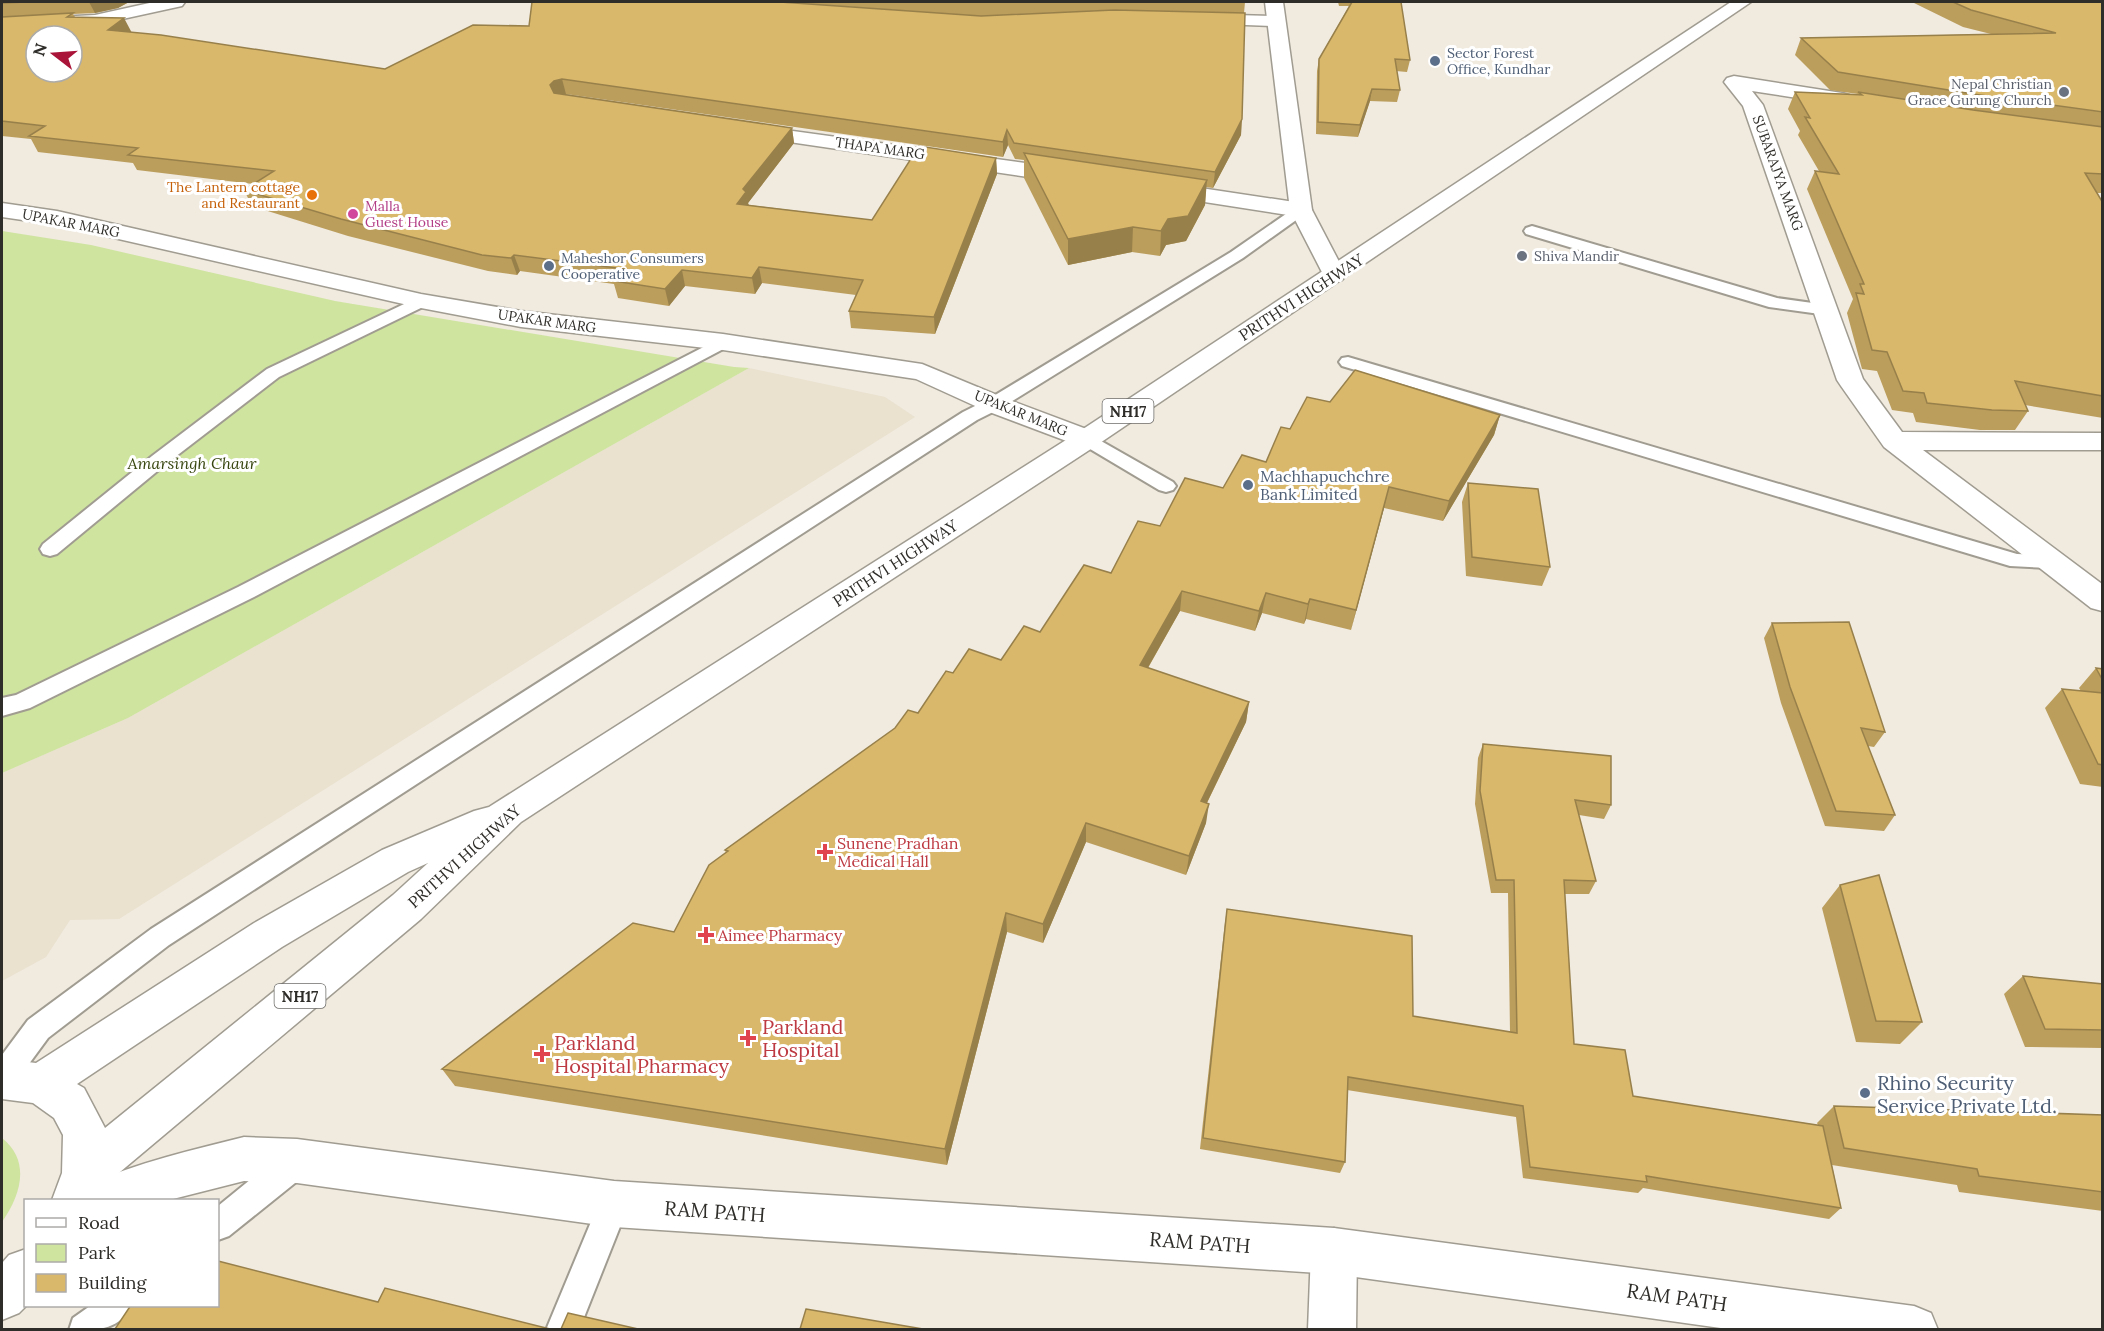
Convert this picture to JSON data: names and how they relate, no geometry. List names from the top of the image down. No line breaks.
{"streets":{"main road":["THAPA MARG","SUBARAJYA MARG","UPAKAR MARG","PRITHVI HIGHWAY","NH17","RAM PATH"]},"crossings":[["UPAKAR MARG","PRITHVI HIGHWAY"],["PRITHVI HIGHWAY","RAM PATH"]],"parks":["Amarsingh Chaur"],"places":{"other":["Sector Forest Office, Kundhar","Nepal Christian Grace Gurung Church","The Lantern cottage and Restaurant","Malla Guest House","Shiva Mandir","Maheshor Consumers Cooperative","Machhapuchchre Bank Limited","Rhino Security Service Private Ltd."],"health":["Sunene Pradhan Medical Hall","Aimee Pharmacy","Parkland Hospital","Parkland Hospital Pharmacy"]},"legend":["Road","Park","Building"],"north":"left"}
